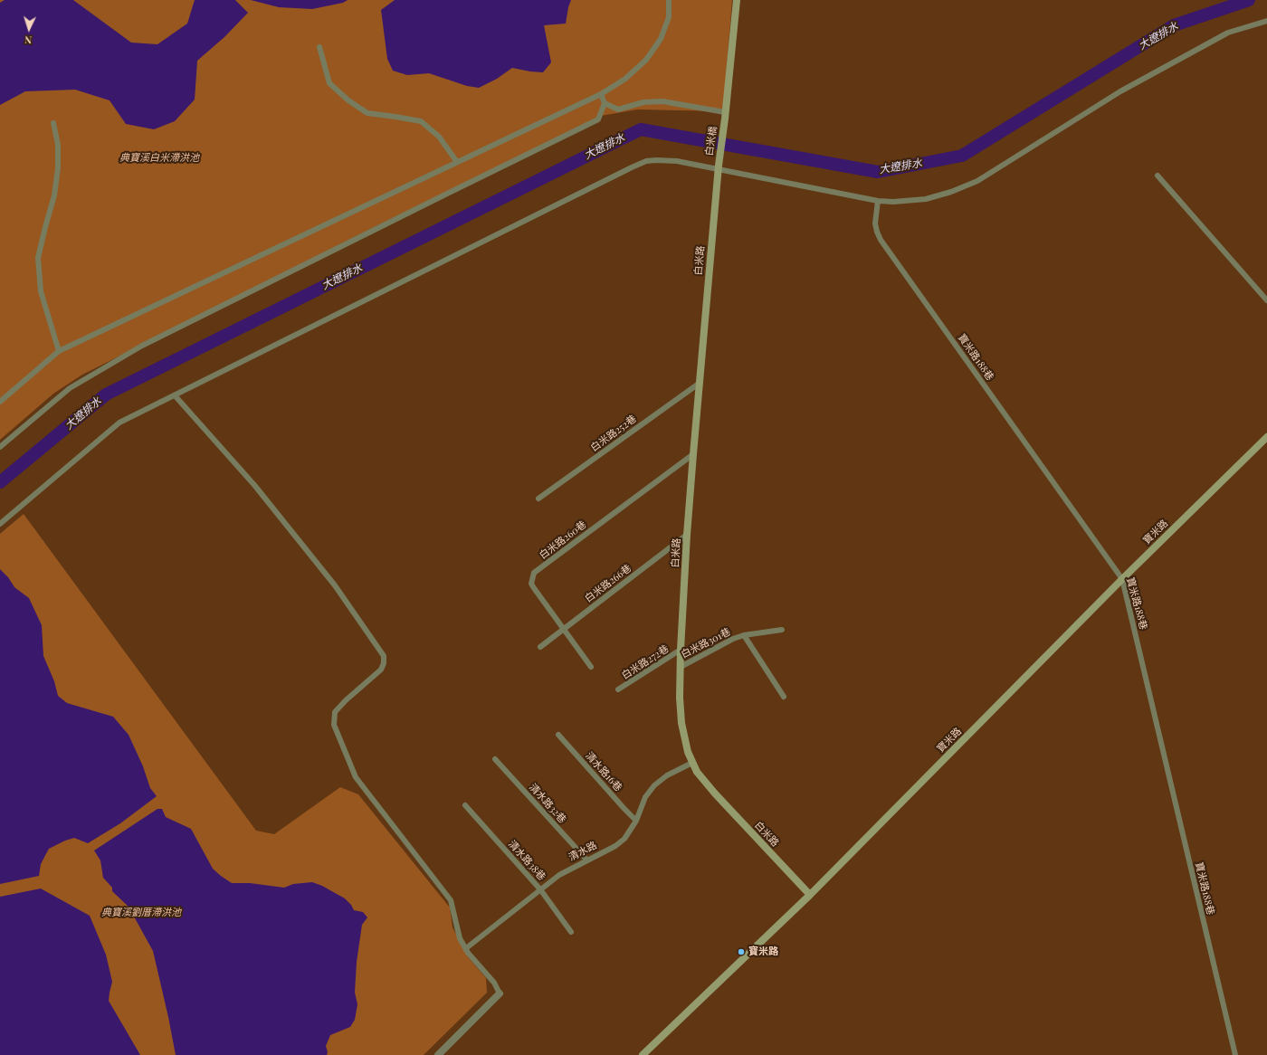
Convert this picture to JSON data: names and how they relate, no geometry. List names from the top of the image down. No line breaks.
{"streets":{"street":["白米橋","白米路","寶米路"],"lane":["寶米路188巷","白米路252巷","白米路260巷","白米路266巷","白米路301巷","白米路272巷","清水路16巷","清水路32巷","清水路","清水路38巷"]},"crossings":[["白米橋","白米路"],["白米路","白米路252巷"],["白米路","寶米路"],["白米路","白米路260巷"],["白米路","白米路266巷"],["白米路","白米路301巷"],["白米路","白米路272巷"],["白米路","清水路"],["寶米路188巷","寶米路"],["白米路260巷","白米路266巷"],["清水路16巷","清水路"],["清水路32巷","清水路"],["清水路","清水路38巷"]],"water":["大遼排水"],"parks":["典寶溪白米滯洪池","典寶溪劉厝滯洪池"],"places":["寶米路"],"north":"bottom"}
